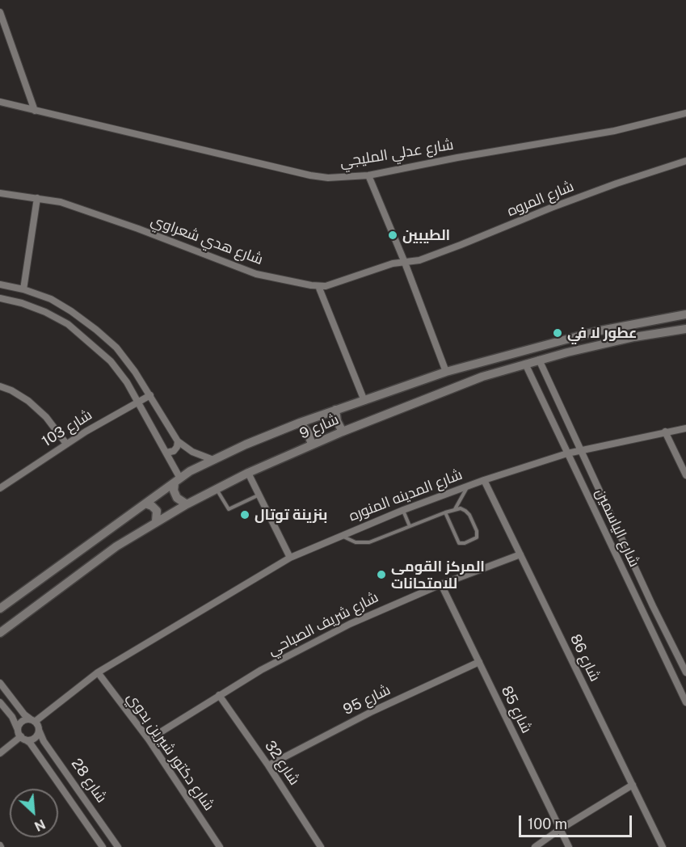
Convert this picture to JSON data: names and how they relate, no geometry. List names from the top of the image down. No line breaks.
{"streets":{"main road":["شارع 9"],"street":["شارع عدلي المليجي","شارع المروه","شارع هدي شعراوي","شارع 103","شارع المدينه المنوره","شارع الياسمين","شارع شريف الصباحي","شارع 86","شارع 95","شارع 85","شارع دكتور شيرين بدوي","شارع 32","شارع 28"]},"crossings":[["شارع المروه","شارع هدي شعراوي"],["شارع 9","شارع الياسمين"],["شارع المدينه المنوره","شارع الياسمين"],["شارع المدينه المنوره","شارع 86"],["شارع المدينه المنوره","شارع دكتور شيرين بدوي"],["شارع المدينه المنوره","شارع 28"],["شارع شريف الصباحي","شارع 86"],["شارع شريف الصباحي","شارع 85"],["شارع شريف الصباحي","شارع دكتور شيرين بدوي"],["شارع شريف الصباحي","شارع 32"],["شارع 95","شارع 85"],["شارع 95","شارع 32"]],"places":["الطيبين","عطور لا في","بنزينة توتال","المركز القومى للامتحانات"],"scale_bar":"100 m","north":"bottom right"}
